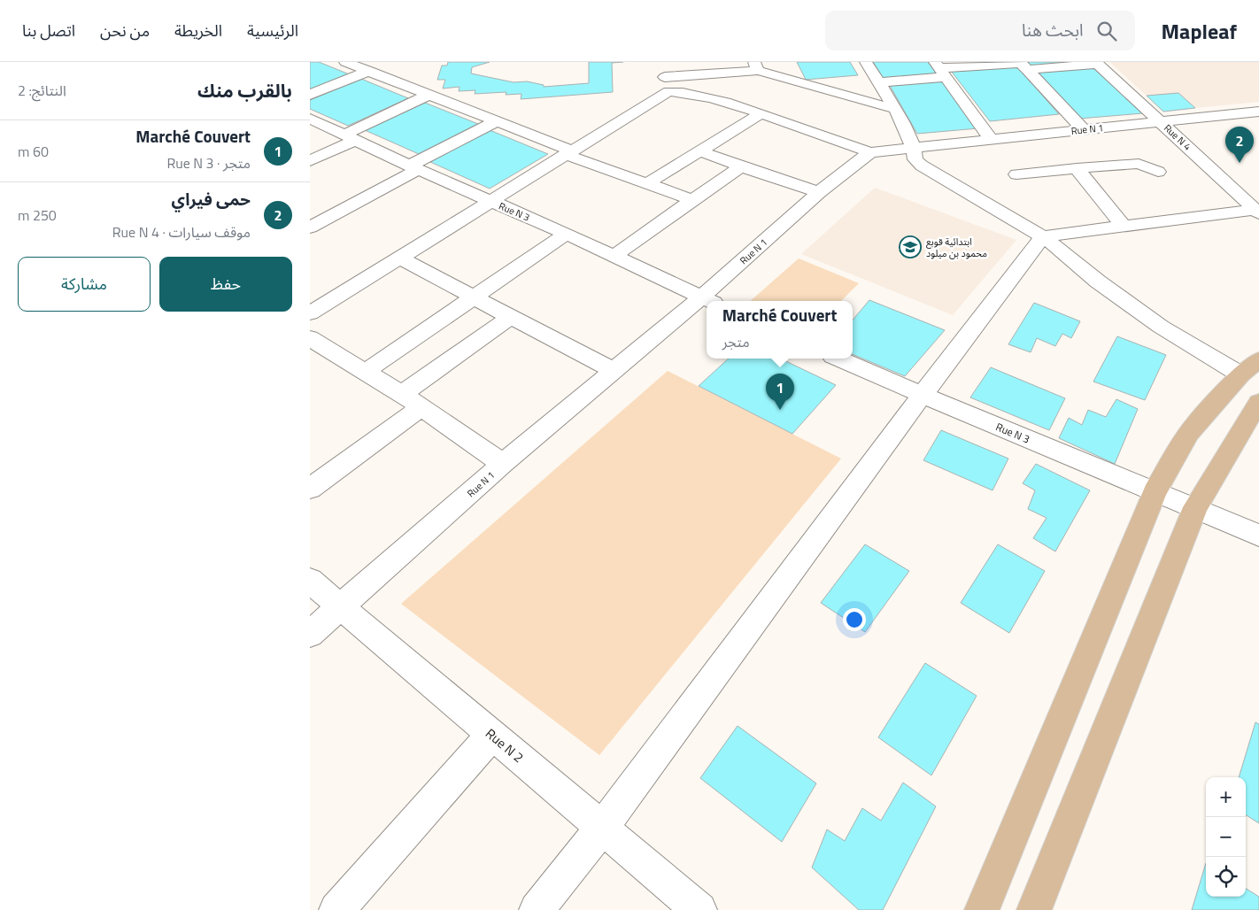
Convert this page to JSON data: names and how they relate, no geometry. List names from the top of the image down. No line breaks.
{"streets":{"street":["Rue N 1","Rue N 4","Rue N 3","Rue N 2"]},"crossings":[["Rue N 1","Rue N 4"],["Rue N 1","Rue N 3"],["Rue N 1","Rue N 2"]],"places":{"school or university":["ابتدائية قوبع محمود بن ميلود"]},"page":{"header":"Mapleaf","search":"ابحث هنا","nav":["الرئيسية","الخريطة","من نحن","اتصل بنا"],"heading":["بالقرب منك","النتائج: 2"],"list":[{"mark":"1","name":"Marché Couvert","note":"متجر · Rue N 3","value":"60 m"},{"mark":"2","name":"حمى فيراي","note":"موقف سيارات · Rue N 4","value":"250 m"}],"pins":["2","1"],"buttons":["حفظ","مشاركة"],"popup":["Marché Couvert","متجر"],"map_buttons":["+","−"]}}
